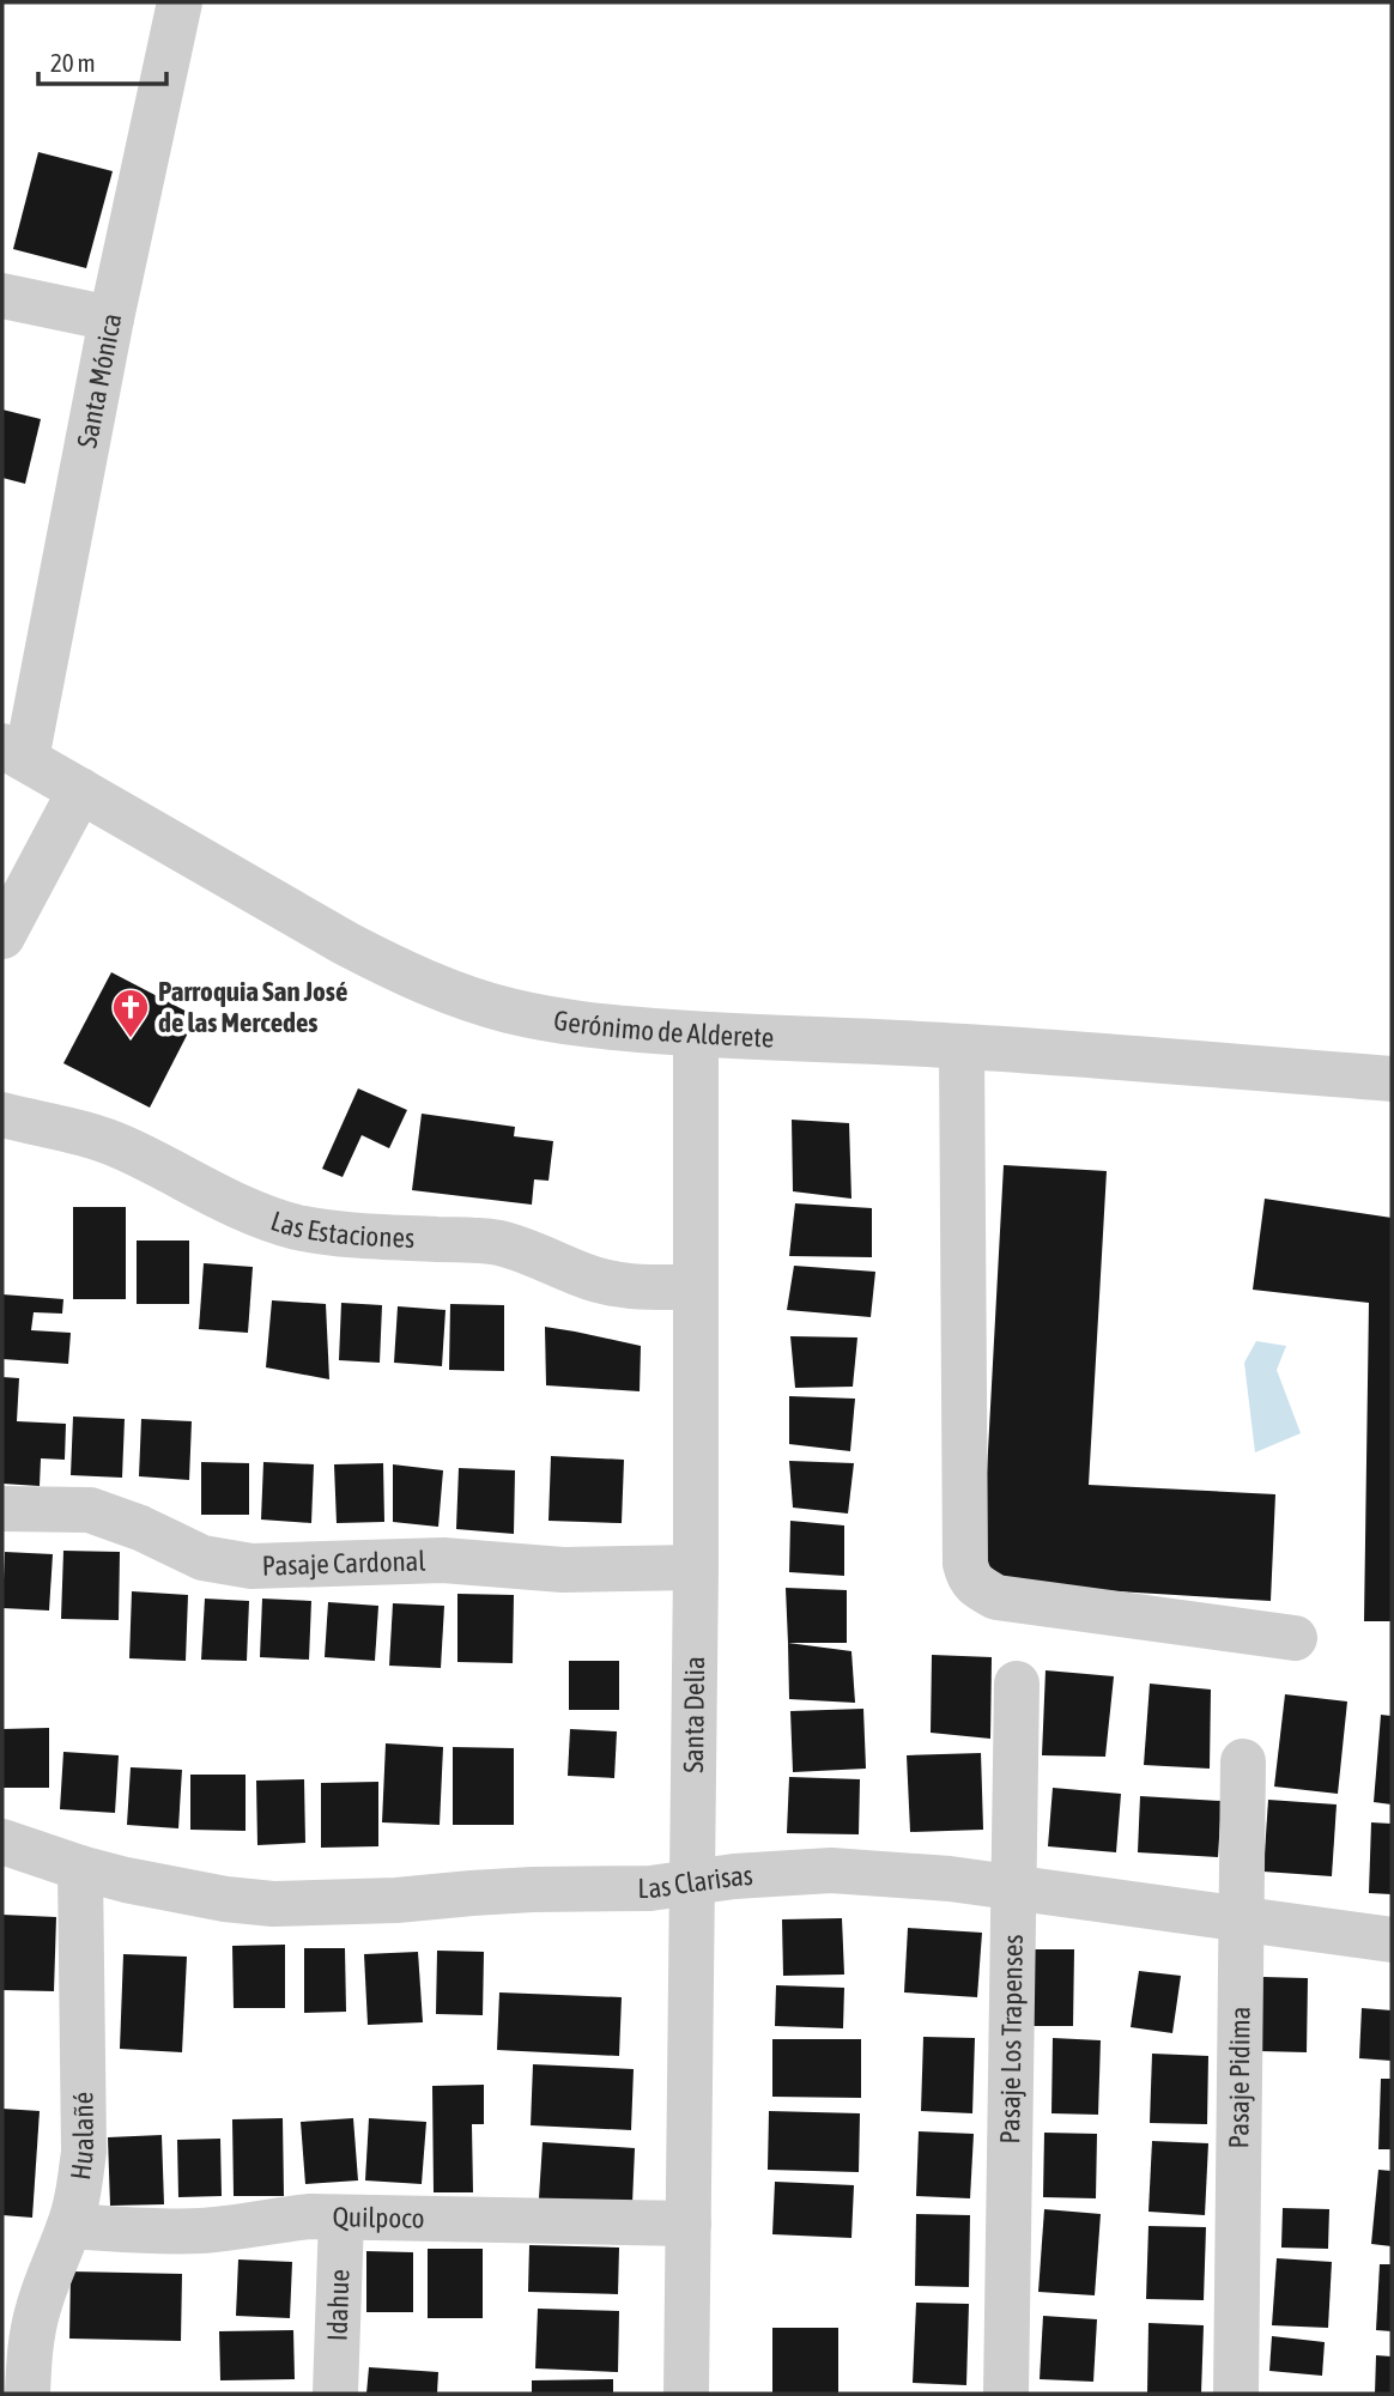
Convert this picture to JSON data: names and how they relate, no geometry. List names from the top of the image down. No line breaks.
{"streets":{"street":["Santa Mónica","Gerónimo de Alderete","Las Estaciones","Pasaje Cardonal","Santa Delia","Las Clarisas","Pasaje Los Trapenses","Pasaje Pidima","Hualañé","Quilpoco","Idahue"]},"crossings":[["Santa Mónica","Gerónimo de Alderete"],["Gerónimo de Alderete","Santa Delia"],["Las Estaciones","Santa Delia"],["Pasaje Cardonal","Santa Delia"],["Santa Delia","Las Clarisas"],["Santa Delia","Quilpoco"],["Las Clarisas","Pasaje Los Trapenses"],["Las Clarisas","Pasaje Pidima"],["Las Clarisas","Hualañé"],["Hualañé","Quilpoco"],["Quilpoco","Idahue"]],"places":{"church":["Parroquia San José de las Mercedes"]},"scale_bar":"20 m"}
